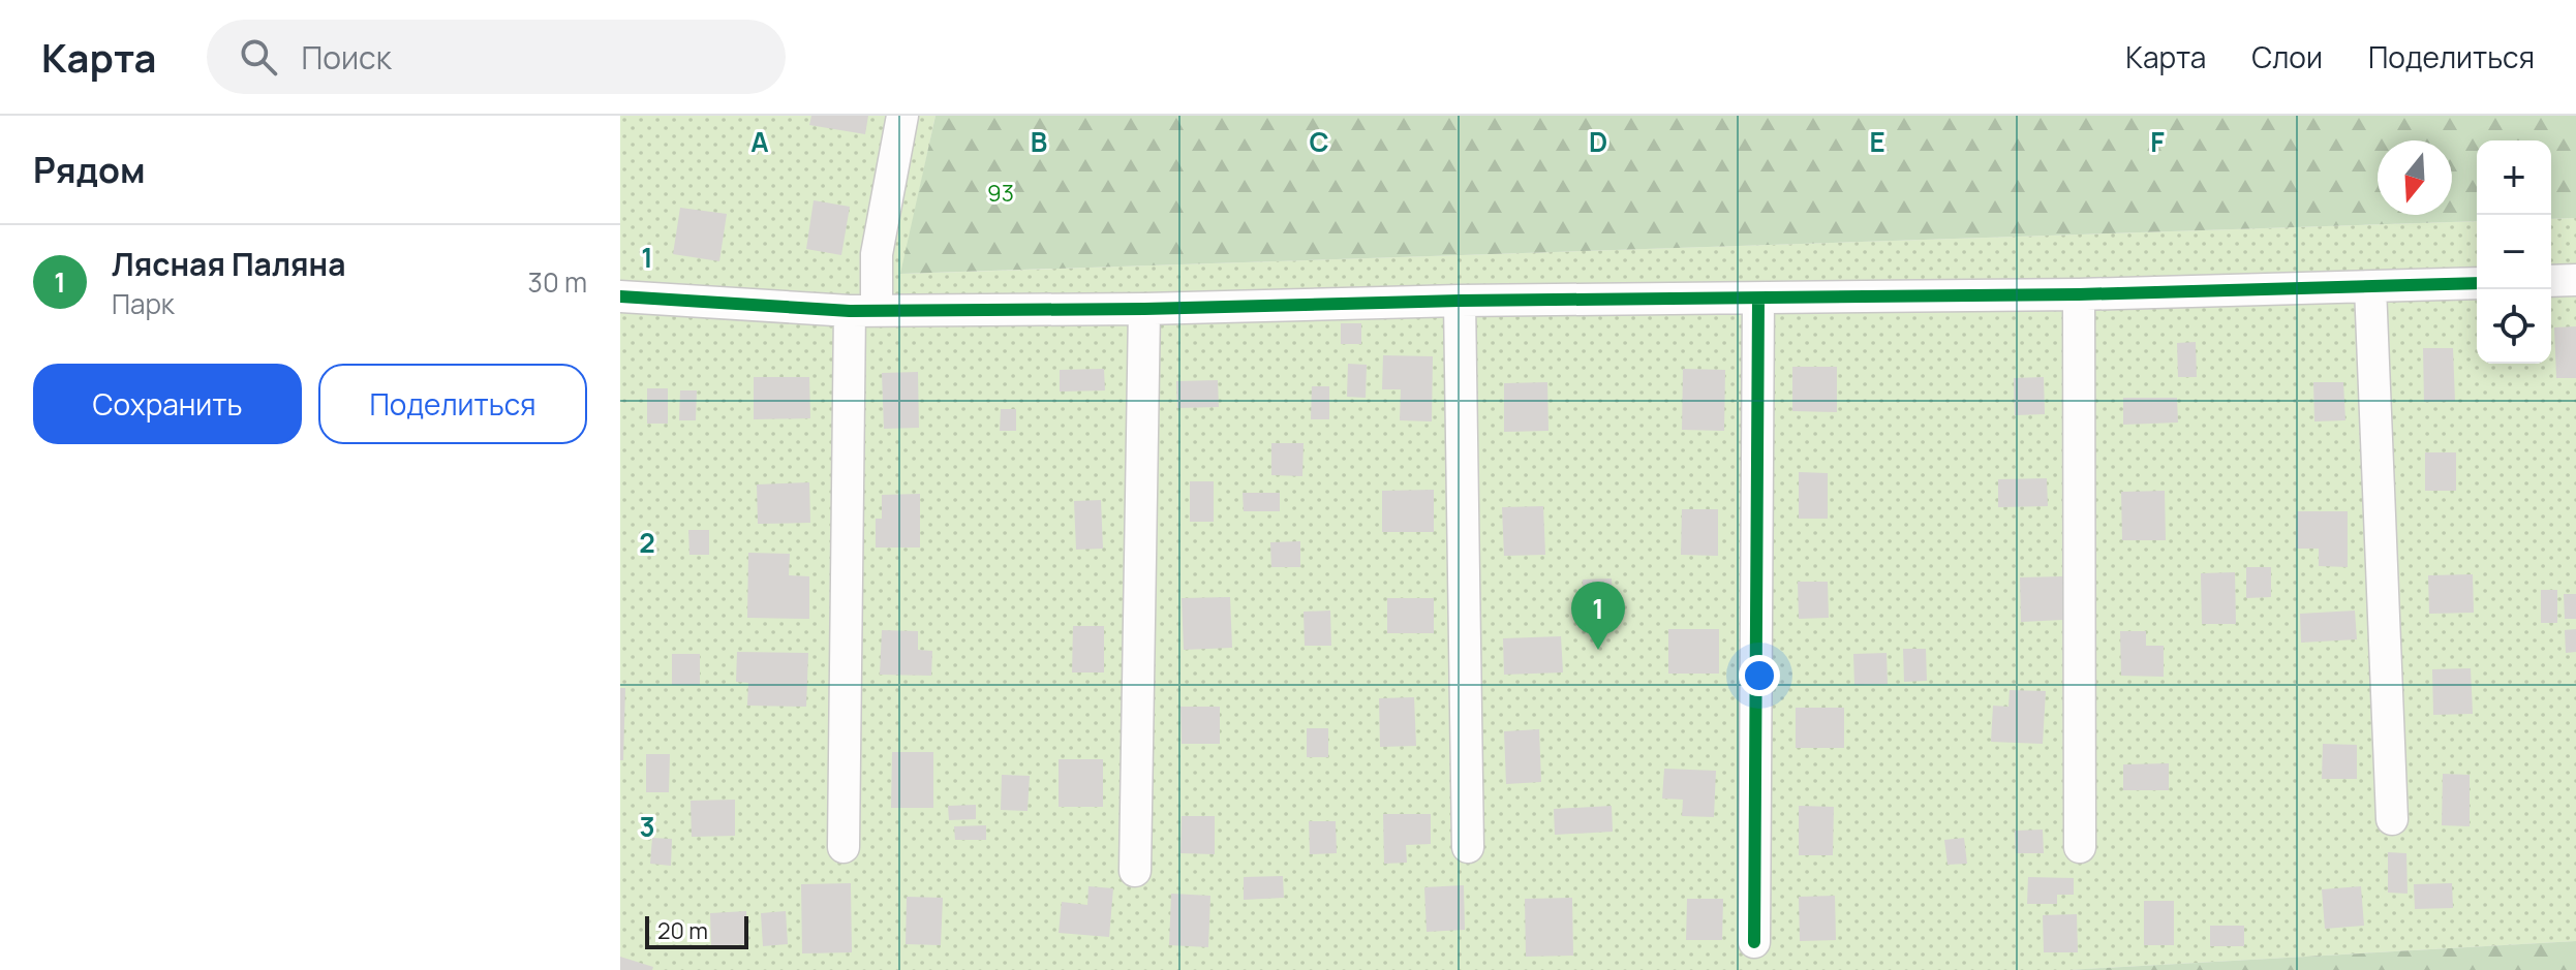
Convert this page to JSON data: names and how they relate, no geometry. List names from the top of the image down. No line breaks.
{"parks":["93"],"scale_bar":"20 m","north":"bottom","page":{"header":"Карта","search":"Поиск","nav":["Карта","Слои","Поделиться"],"heading":"Рядом","map_buttons":["+","−"],"list":[{"mark":"1","name":"Лясная Паляна","note":"Парк","value":"30 m"}],"buttons":["Сохранить","Поделиться"],"pins":"1","scale":"20 m"},"grid":{"columns":["A","B","C","D","E","F"],"rows":["1","2","3"]}}
